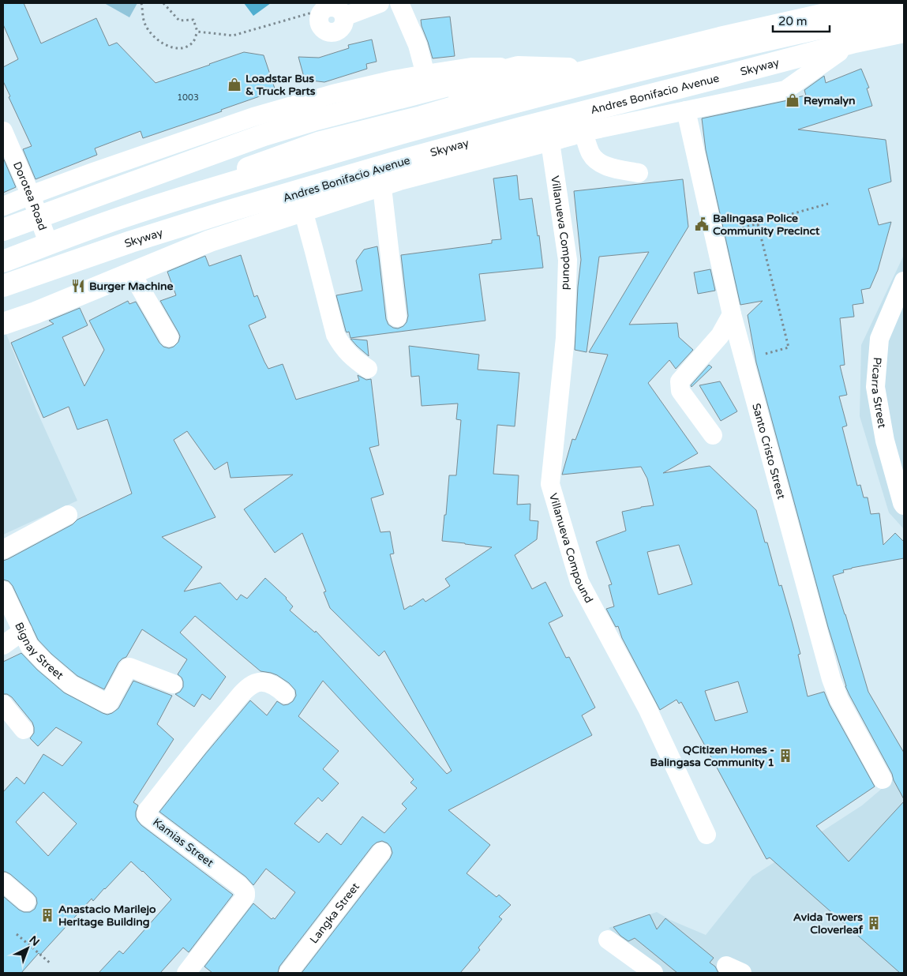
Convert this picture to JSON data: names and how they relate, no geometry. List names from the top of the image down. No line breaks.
{"streets":{"main road":["Skyway","Andres Bonifacio Avenue"],"street":["Dorotea Road","Villanueva Compound","Picarra Street","Santo Cristo Street","Bignay Street","Kamias Street","Langka Street"]},"crossings":[["Andres Bonifacio Avenue","Villanueva Compound"],["Andres Bonifacio Avenue","Santo Cristo Street"]],"places":{"shop":["Loadstar Bus & Truck Parts","Reymalyn"],"public building":["Balingasa Police Community Precinct"],"restaurant":["Burger Machine"],"building":["QCitizen Homes - Balingasa Community 1","Anastacio Marilejo Heritage Building","Avida Towers Cloverleaf"]},"house_numbers":["1003"],"scale_bar":"20 m","north":"top right"}
